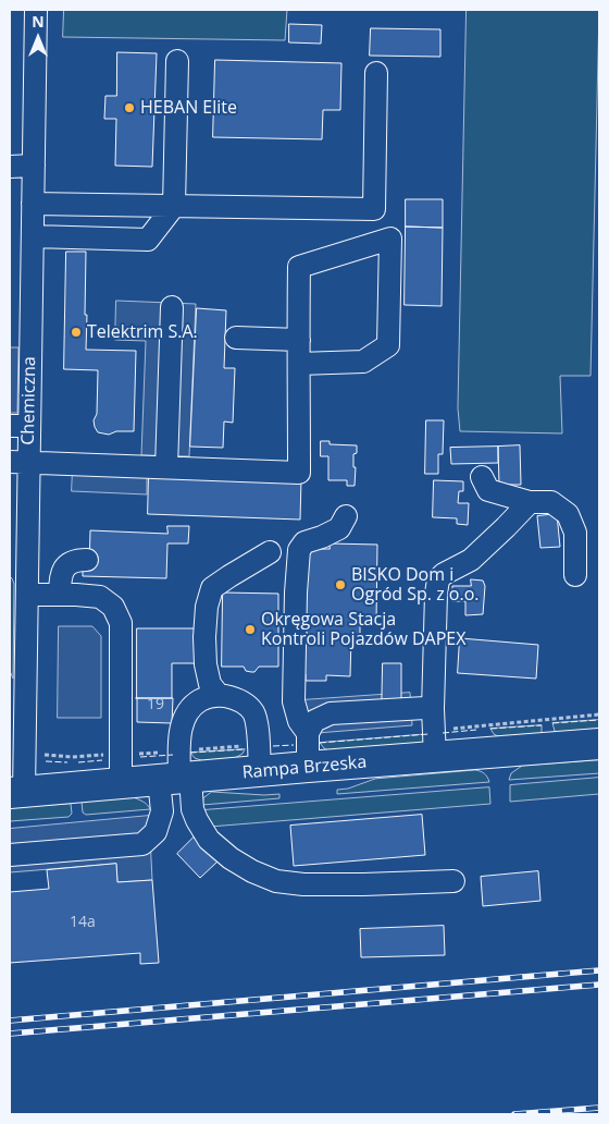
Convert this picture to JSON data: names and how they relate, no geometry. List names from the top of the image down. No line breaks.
{"streets":{"highway":["Rampa Brzeska"],"street":["Chemiczna"]},"crossings":[["Chemiczna","Rampa Brzeska"]],"places":["HEBAN Elite","Telektrim S.A.","BISKO Dom i Ogród Sp. z o.o.","Okręgowa Stacja Kontroli Pojazdów DAPEX"],"house_numbers":["19","14a"],"north":"top"}
